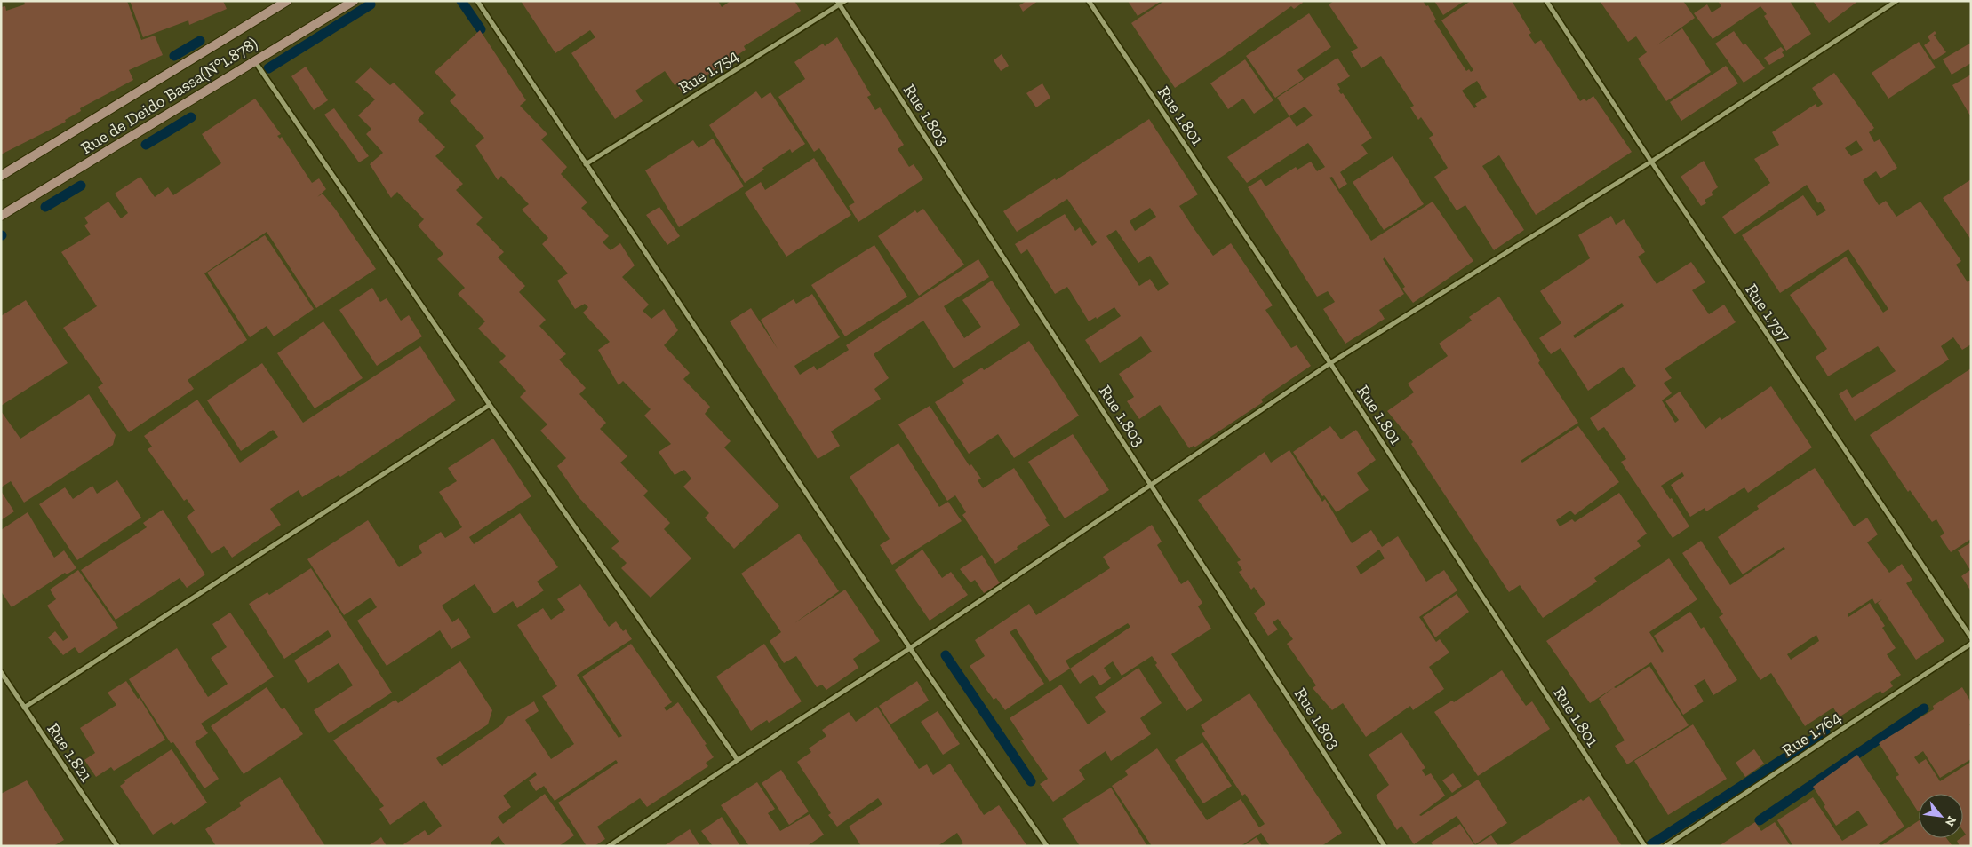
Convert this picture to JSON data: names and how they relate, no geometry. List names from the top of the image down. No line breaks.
{"streets":{"main road":["Rue de Deido Bassa(N°1.878)"],"street":["Rue 1.754","Rue 1.803","Rue 1.801","Rue 1.797","Rue 1.764","Rue 1.821"]},"crossings":[["Rue 1.754","Rue 1.803"]],"north":"bottom right"}
